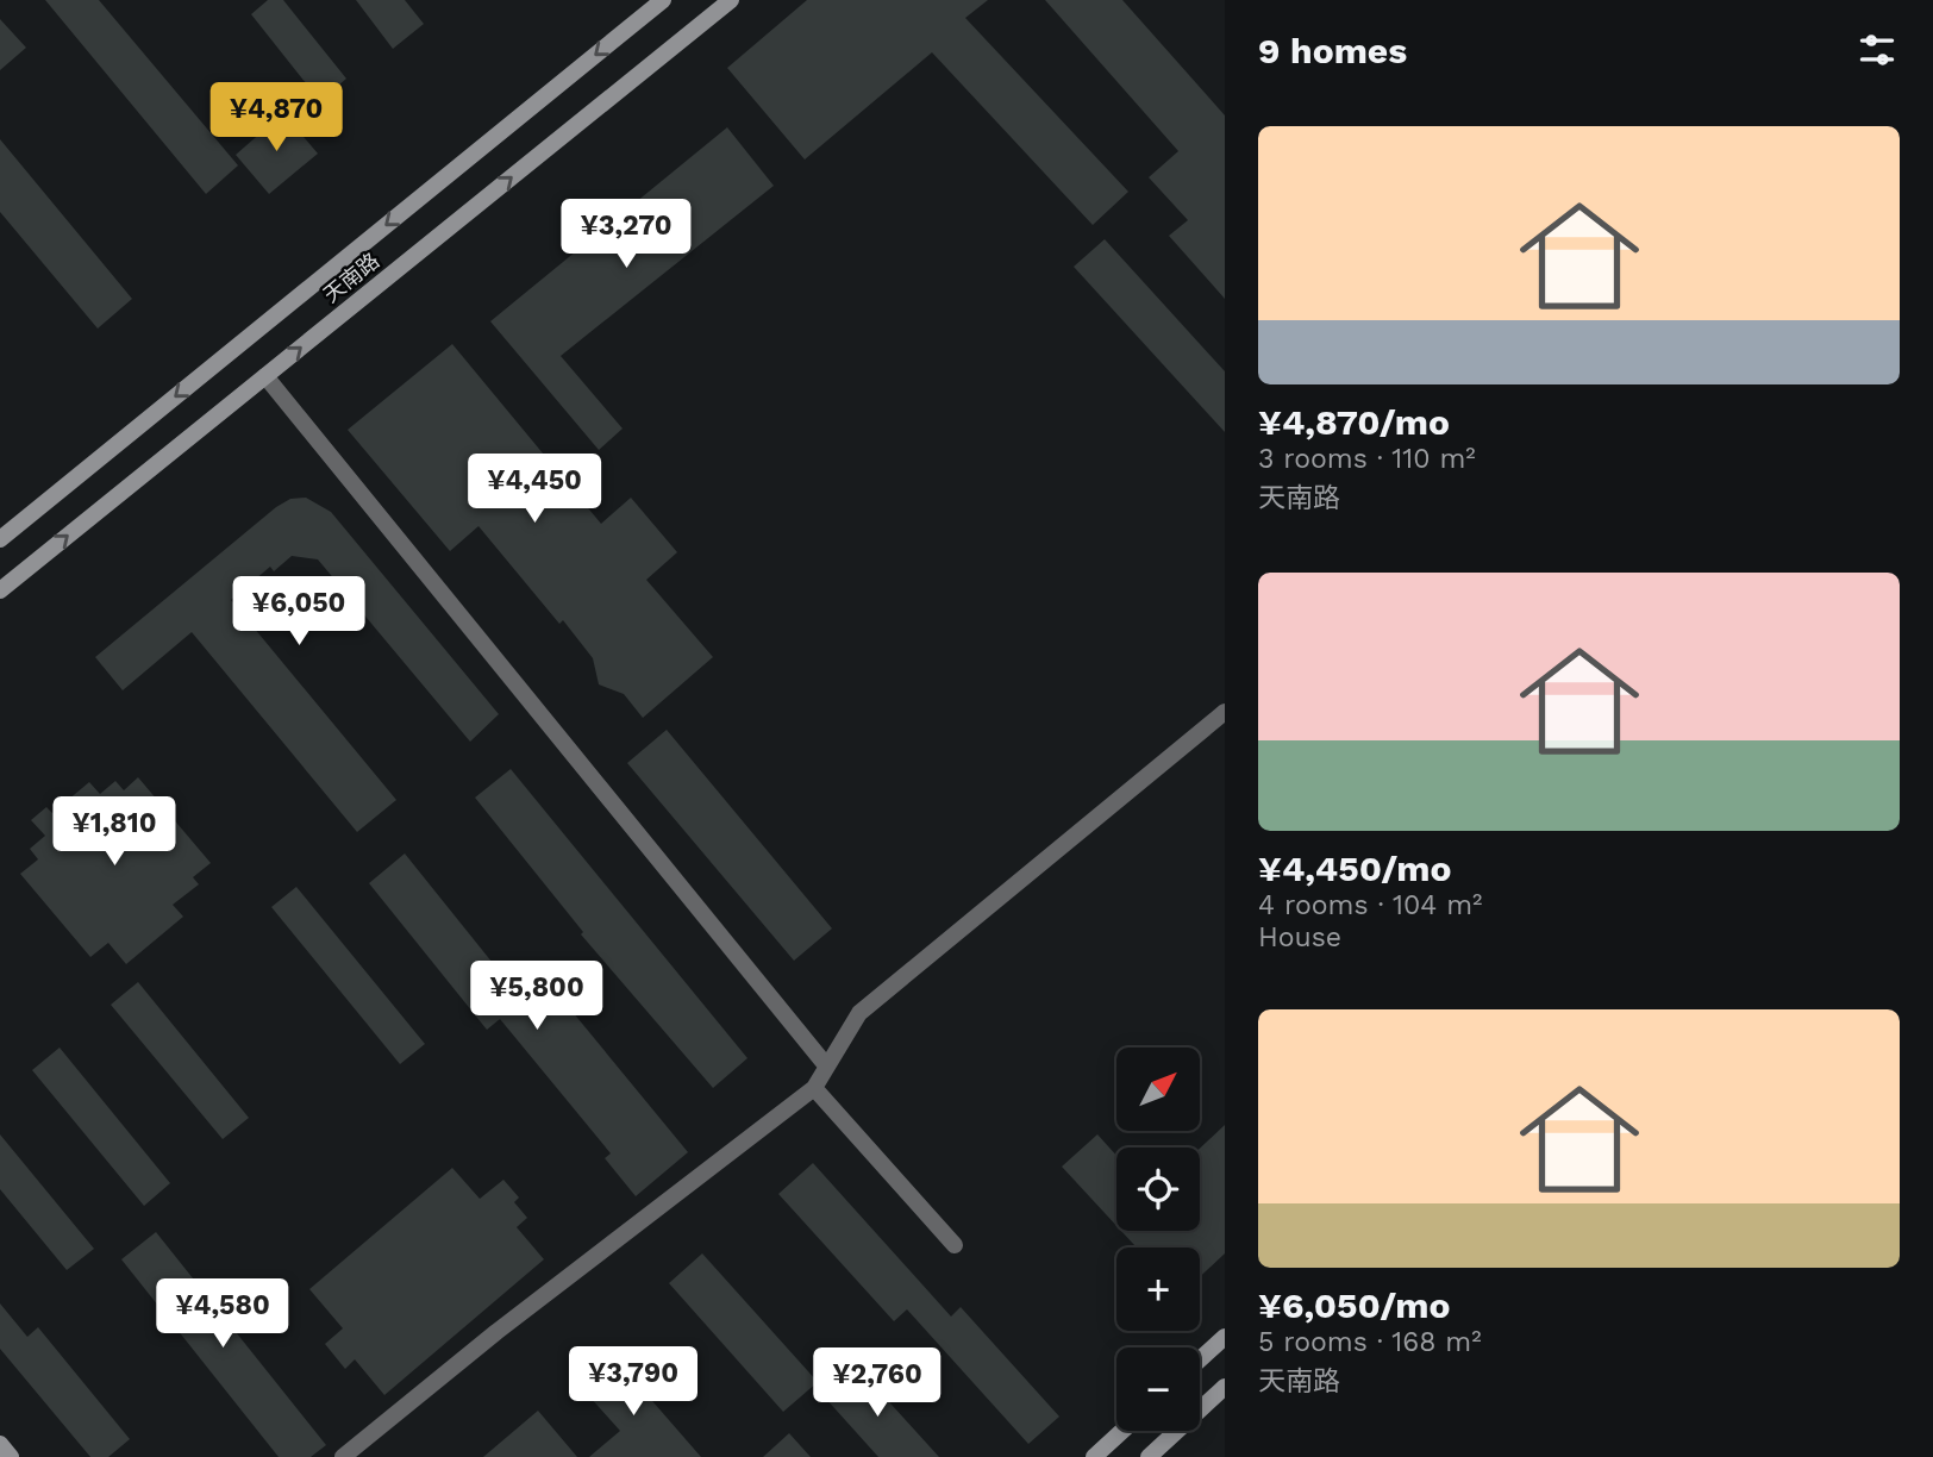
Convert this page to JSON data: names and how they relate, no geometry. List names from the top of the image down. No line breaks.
{"streets":{"street":["天南路"]},"north":"top right","page":{"heading":"9 homes","price":["¥4,870","¥3,270","¥4,450","¥6,050","¥1,810","¥5,800","¥4,580","¥3,790","¥2,760"],"list":[{"name":"¥4,870/mo","note":"3 rooms · 110 m² · 天南路"},{"name":"¥4,450/mo","note":"4 rooms · 104 m² · House"},{"name":"¥6,050/mo","note":"5 rooms · 168 m² · 天南路"}],"map_buttons":["+","−"]}}
